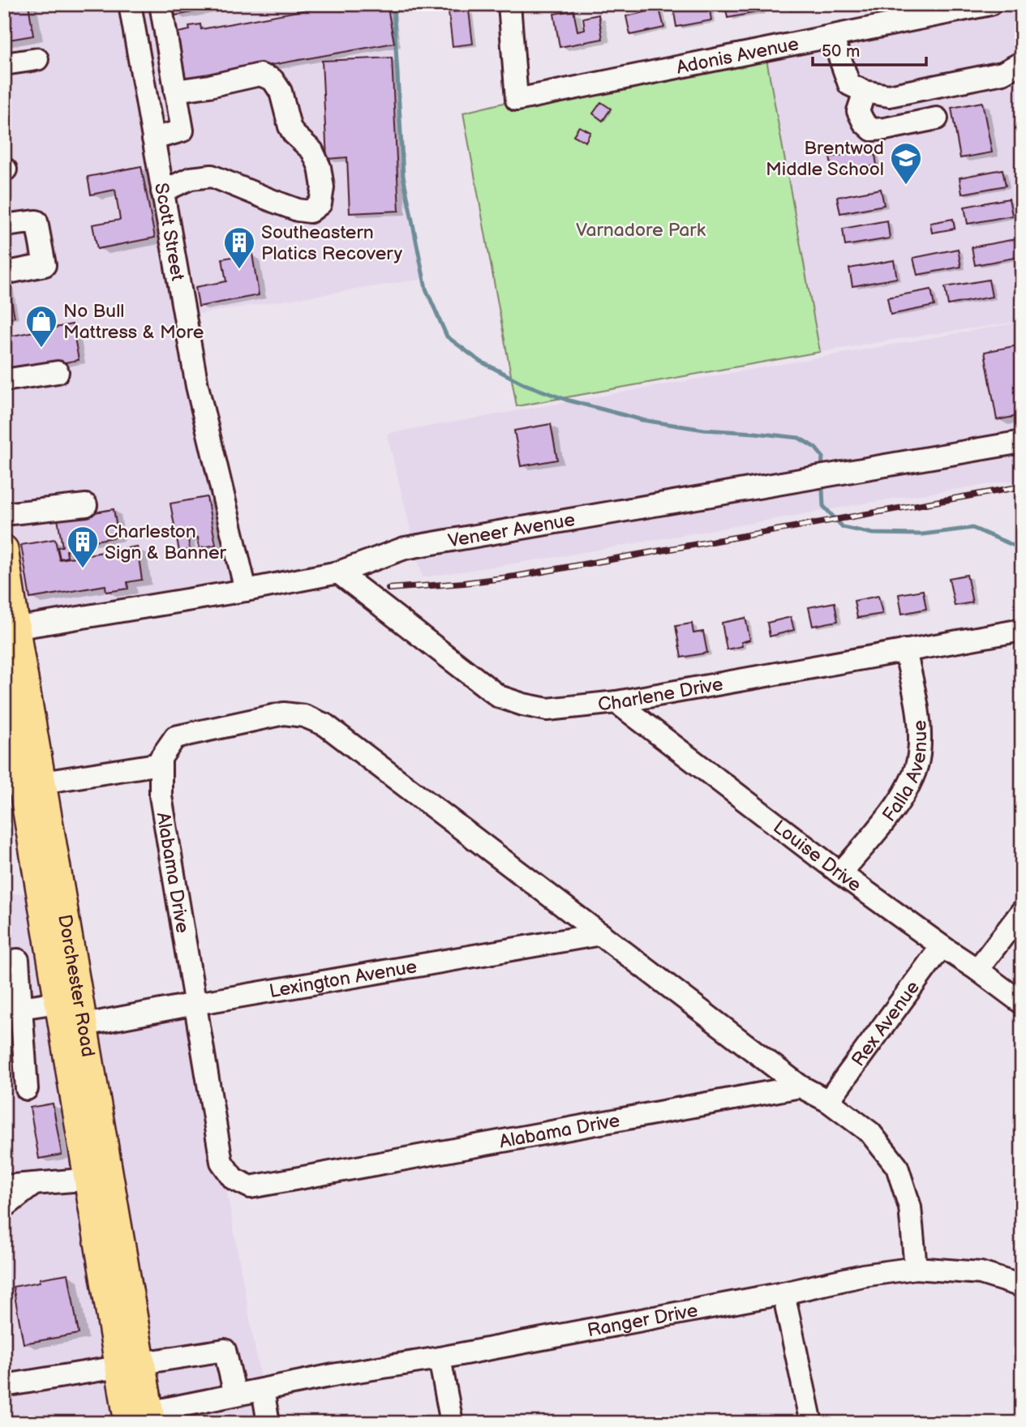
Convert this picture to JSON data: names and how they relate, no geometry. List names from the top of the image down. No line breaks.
{"streets":{"main road":["Dorchester Road"],"street":["Adonis Avenue","Scott Street","Veneer Avenue","Charlene Drive","Falla Avenue","Louise Drive","Alabama Drive","Lexington Avenue","Rex Avenue","Ranger Drive"]},"crossings":[["Scott Street","Veneer Avenue"],["Veneer Avenue","Charlene Drive"],["Veneer Avenue","Dorchester Road"],["Charlene Drive","Falla Avenue"],["Charlene Drive","Louise Drive"],["Falla Avenue","Louise Drive"],["Louise Drive","Rex Avenue"],["Alabama Drive","Lexington Avenue"],["Alabama Drive","Rex Avenue"],["Alabama Drive","Ranger Drive"],["Lexington Avenue","Dorchester Road"],["Dorchester Road","Ranger Drive"]],"parks":["Varnadore Park"],"places":{"school or university":["Brentwod Middle School"],"building":["Southeastern Platics Recovery","Charleston Sign & Banner"],"shop":["No Bull Mattress & More"]},"scale_bar":"50 m"}
